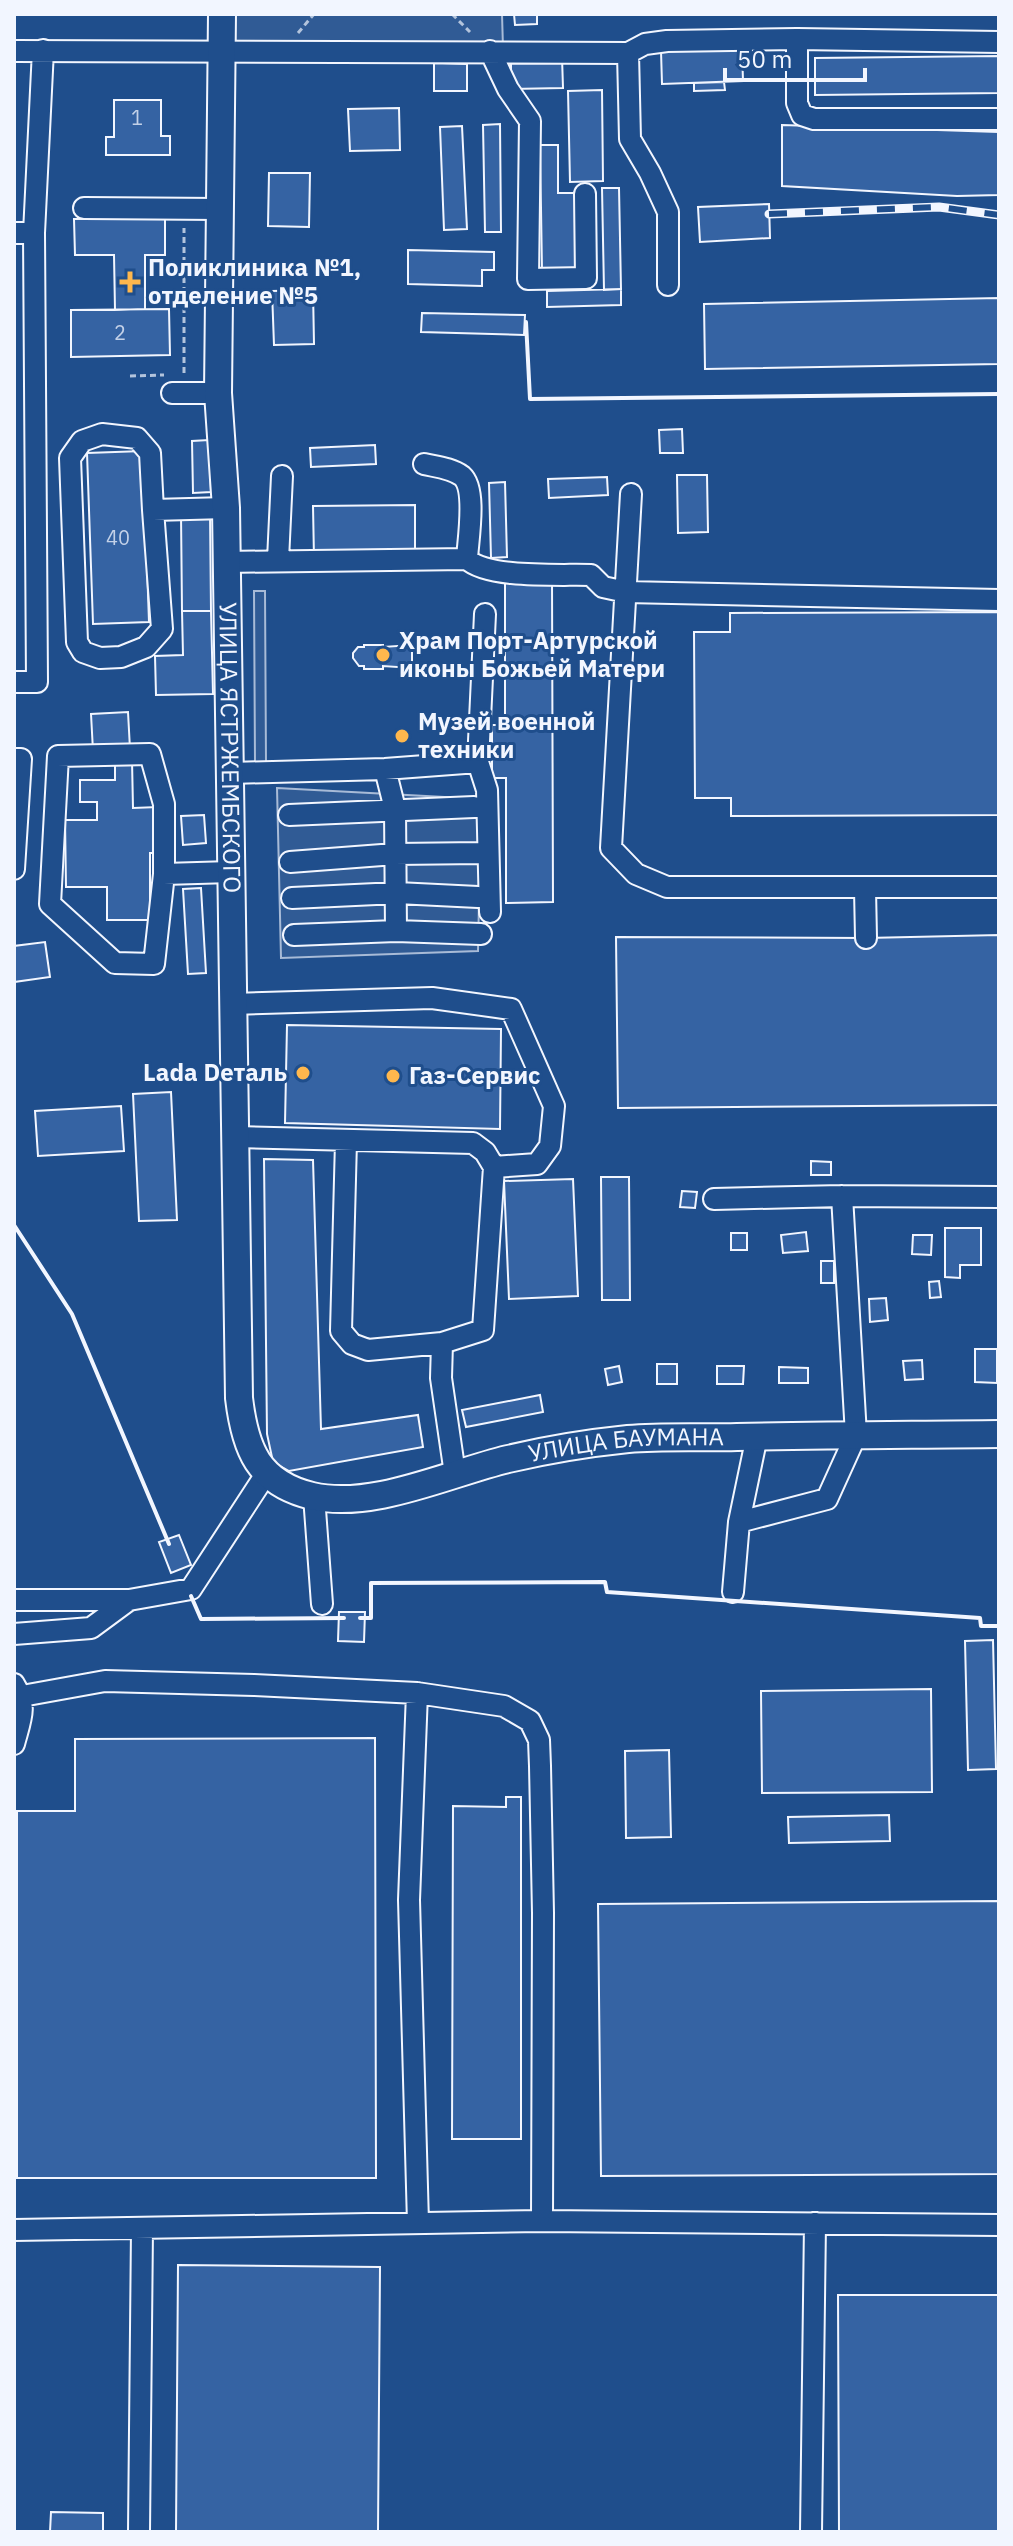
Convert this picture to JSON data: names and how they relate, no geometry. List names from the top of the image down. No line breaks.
{"streets":{"main road":["УЛИЦА ЯСТРЖЕМБСКОГО","УЛИЦА БАУМАНА"]},"crossings":[["УЛИЦА ЯСТРЖЕМБСКОГО","УЛИЦА БАУМАНА"]],"places":{"health":["Поликлиника №1, отделение №5"],"other":["Храм Порт-Артурской иконы Божьей Матери","Музей военной техники","Lada Dеталь","Газ-Сервис"]},"house_numbers":["1","2","40"],"scale_bar":"50 m"}
